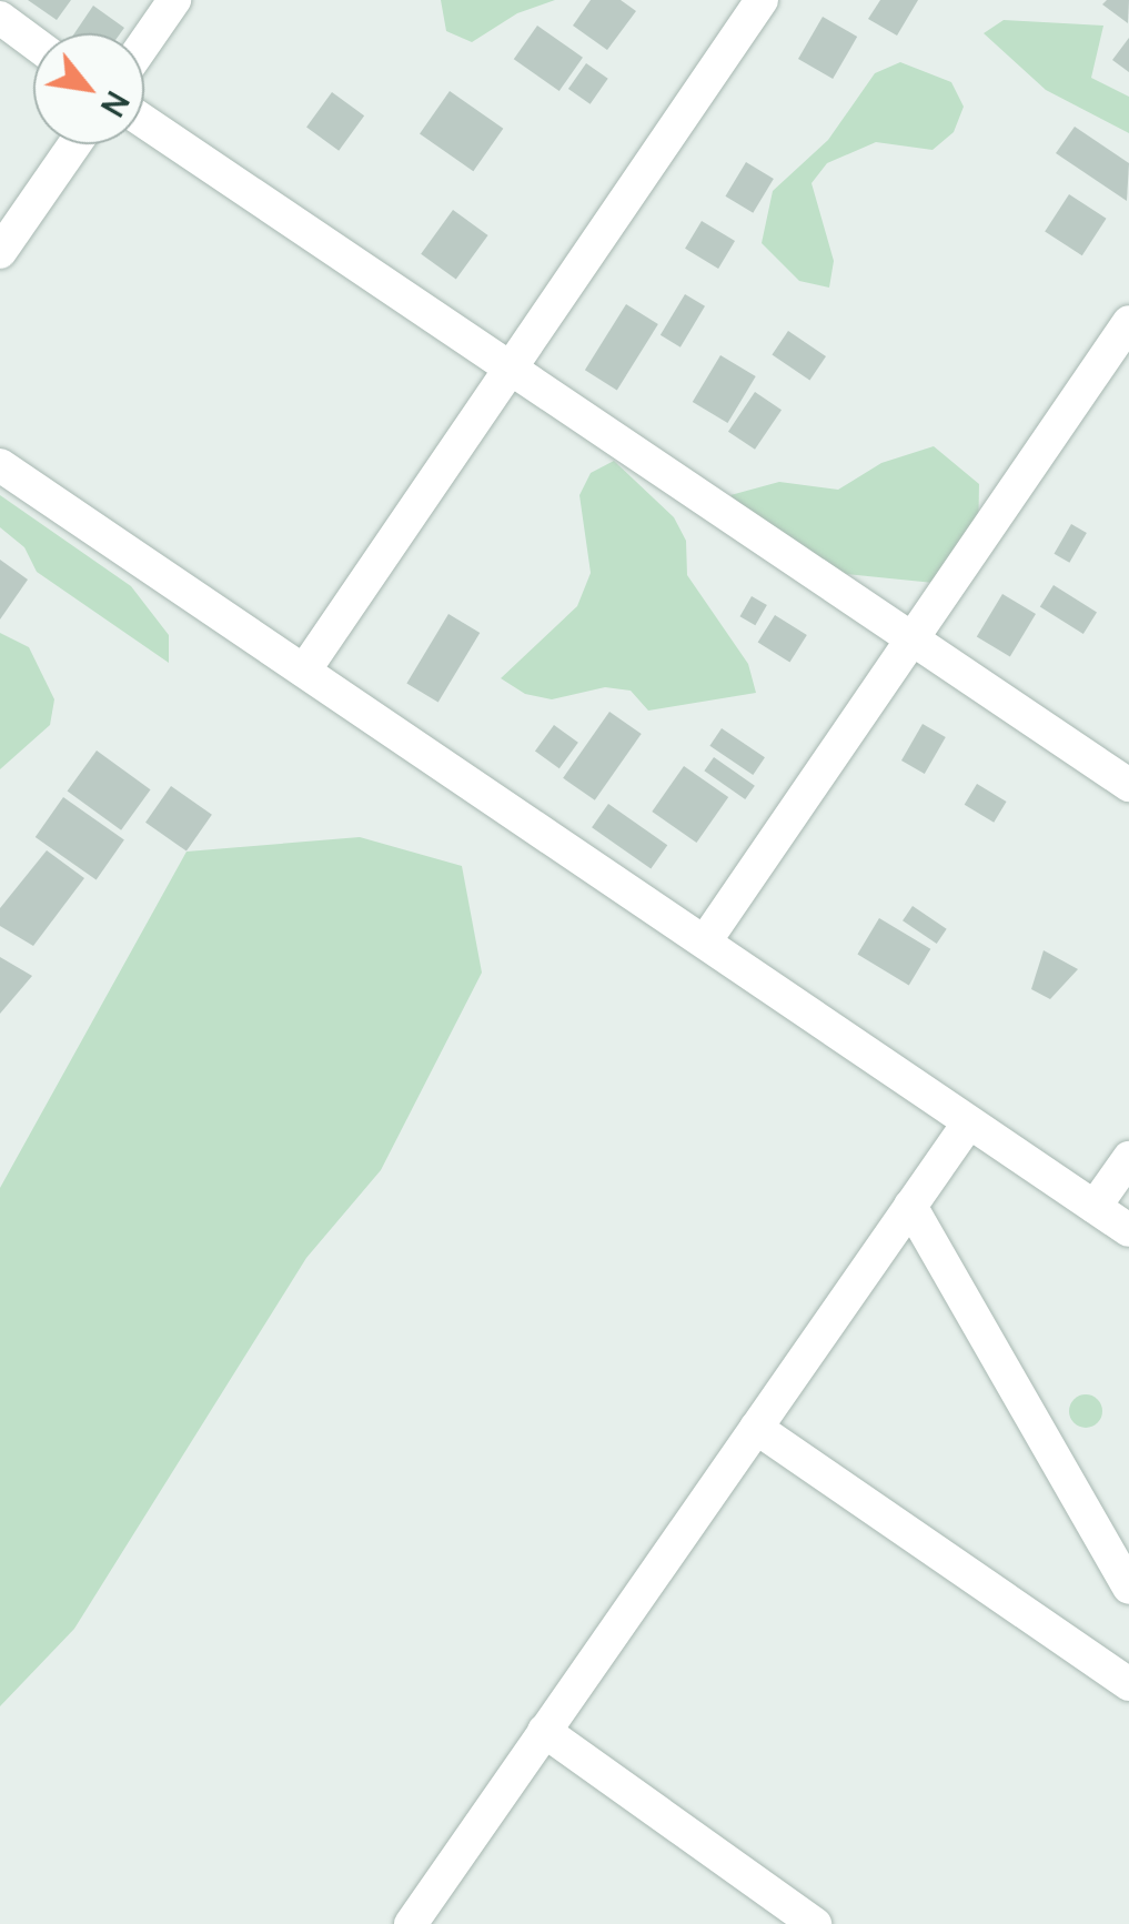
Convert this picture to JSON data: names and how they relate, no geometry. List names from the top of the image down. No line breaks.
{"north":"bottom right"}
